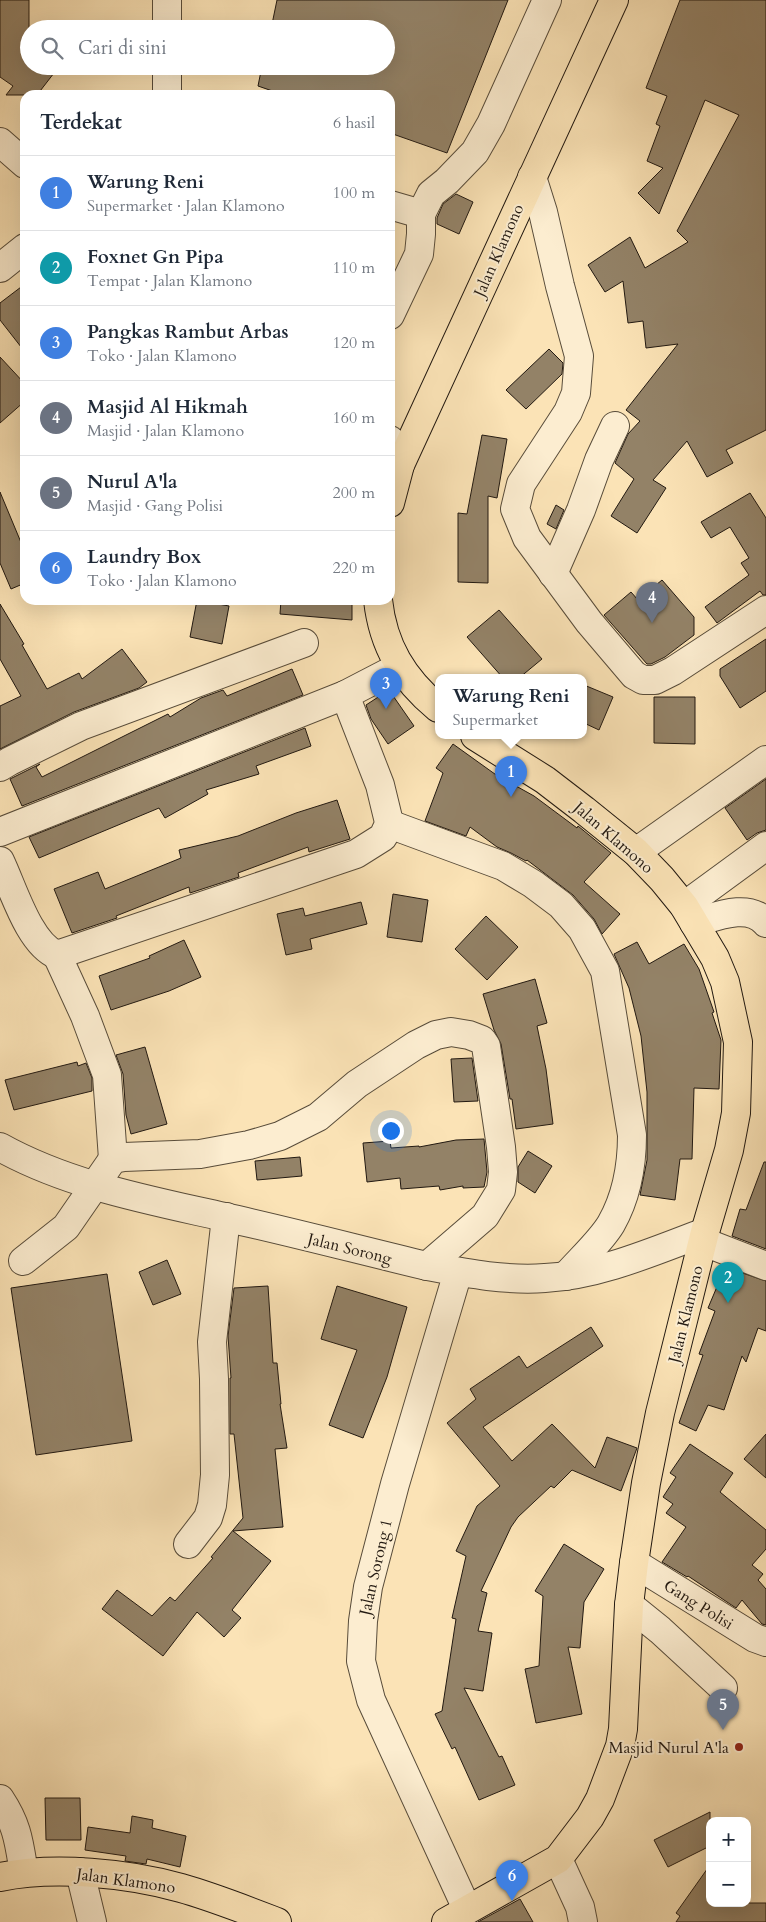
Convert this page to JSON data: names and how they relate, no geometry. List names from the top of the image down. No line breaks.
{"streets":{"main road":["Jalan Klamono"],"street":["Jalan Sorong","Jalan Sorong 1","Gang Polisi"]},"crossings":[["Jalan Klamono","Jalan Sorong"],["Jalan Klamono","Jalan Sorong 1"],["Jalan Klamono","Gang Polisi"],["Jalan Sorong","Jalan Sorong 1"]],"places":["Masjid Nurul A'la"],"page":{"search":"Cari di sini","heading":["Terdekat","6 hasil"],"list":[{"mark":"1","name":"Warung Reni","note":"Supermarket · Jalan Klamono","value":"100 m"},{"mark":"2","name":"Foxnet Gn Pipa","note":"Tempat · Jalan Klamono","value":"110 m"},{"mark":"3","name":"Pangkas Rambut Arbas","note":"Toko · Jalan Klamono","value":"120 m"},{"mark":"4","name":"Masjid Al Hikmah","note":"Masjid · Jalan Klamono","value":"160 m"},{"mark":"5","name":"Nurul A'la","note":"Masjid · Gang Polisi","value":"200 m"},{"mark":"6","name":"Laundry Box","note":"Toko · Jalan Klamono","value":"220 m"}],"pins":["4","3","1","2","5","6"],"popup":["Warung Reni","Supermarket"],"map_buttons":["+","−"]}}
